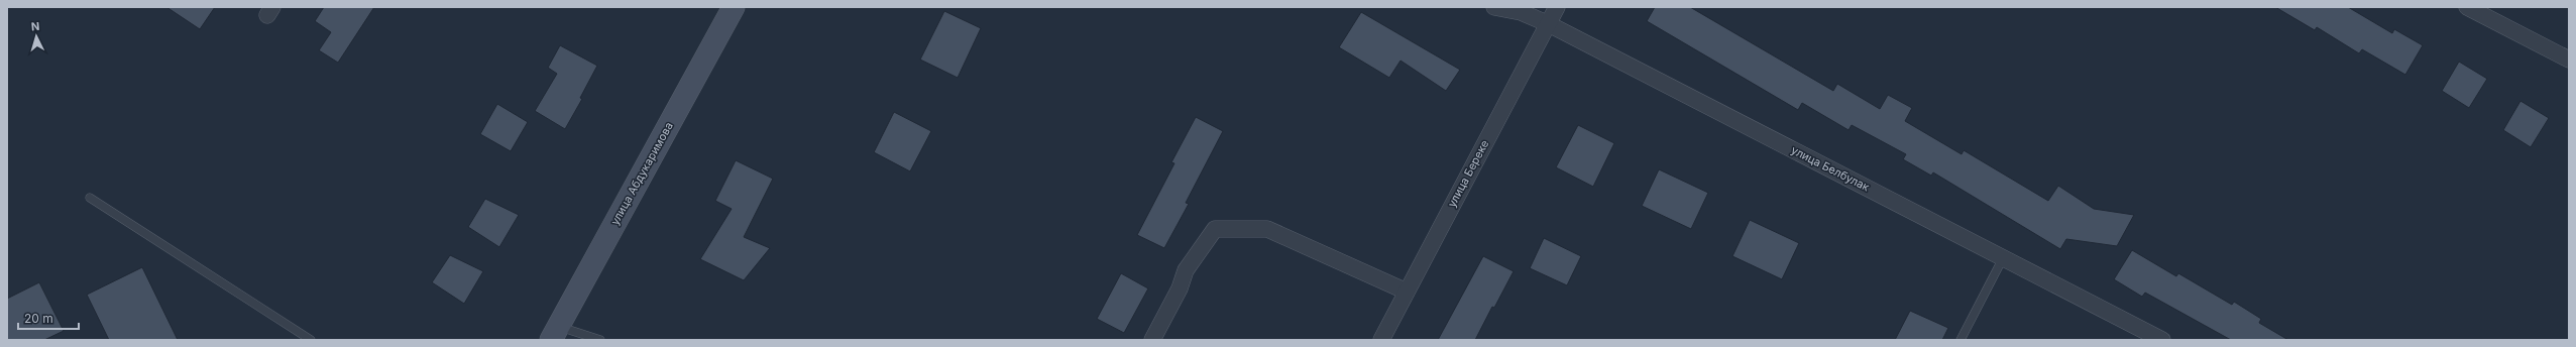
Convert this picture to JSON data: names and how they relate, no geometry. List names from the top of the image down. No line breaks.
{"streets":{"main road":["улица Абдукаримова"],"street":["улица Белбулак","улица Береке"]},"crossings":[["улица Белбулак","улица Береке"]],"scale_bar":"20 m","north":"top"}
